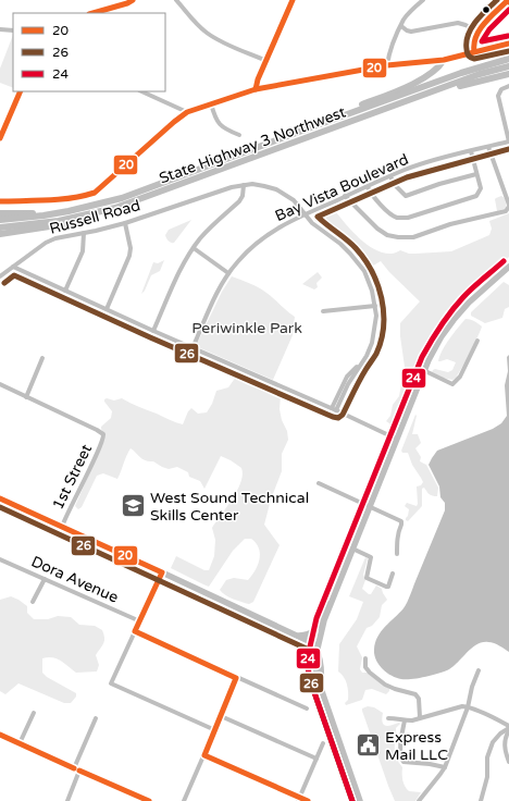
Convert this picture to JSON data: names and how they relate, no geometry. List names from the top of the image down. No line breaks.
{"streets":{"highway":["State Highway 3 Northwest"],"street":["Bay Vista Boulevard","Russell Road","1st Street","Dora Avenue"]},"crossings":[["Bay Vista Boulevard","Russell Road"]],"parks":["Periwinkle Park"],"places":{"school or university":["West Sound Technical Skills Center"],"public building":["Express Mail LLC"]},"lines":["transit line 20","transit line 26","transit line 24"],"legend":["20","26","24"]}
